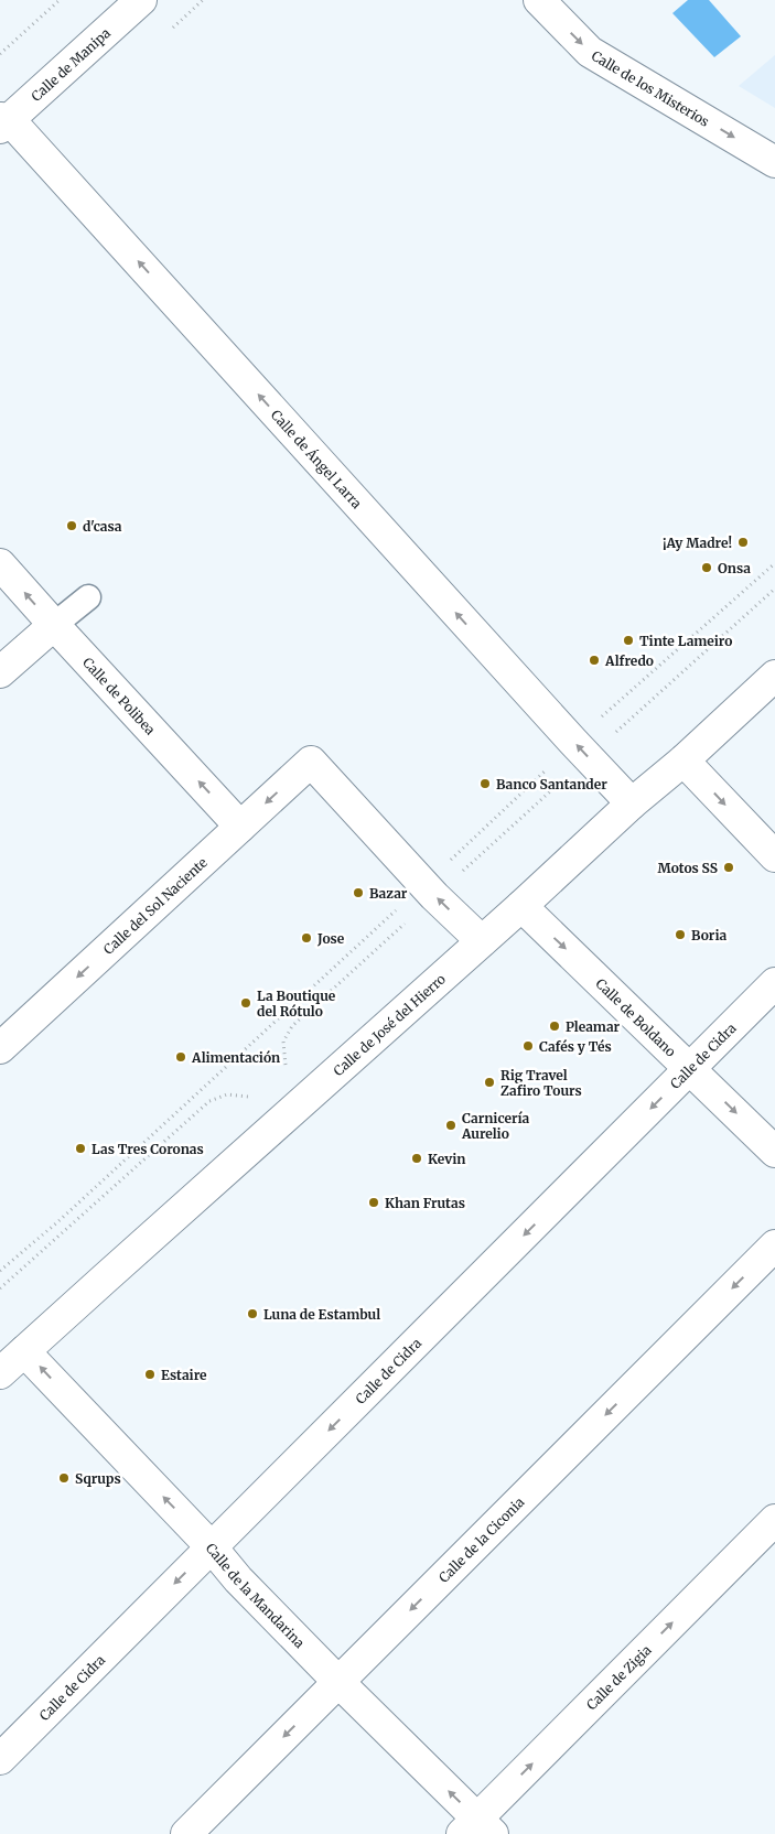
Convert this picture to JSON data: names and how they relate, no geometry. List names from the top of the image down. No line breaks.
{"streets":{"street":["Calle de Manipa","Calle de los Misterios","Calle de Ángel Larra","Calle de Polibea","Calle del Sol Naciente","Calle de Boldano","Calle de José del Hierro","Calle de Cidra","Calle de la Ciconia","Calle de la Mandarina","Calle de Zigia"]},"crossings":[["Calle de Manipa","Calle de Ángel Larra"],["Calle de Ángel Larra","Calle de José del Hierro"],["Calle de Polibea","Calle del Sol Naciente"],["Calle de Boldano","Calle de José del Hierro"],["Calle de Boldano","Calle de Cidra"],["Calle de José del Hierro","Calle de la Mandarina"],["Calle de Cidra","Calle de la Mandarina"],["Calle de la Ciconia","Calle de la Mandarina"],["Calle de la Mandarina","Calle de Zigia"]],"one_way":["Calle de los Misterios","Calle de Ángel Larra","Calle de Polibea","Calle de Cidra","Calle de la Ciconia","Calle de la Mandarina","Calle de Zigia"],"places":["d'casa","¡Ay Madre!","Onsa","Tinte Lameiro","Alfredo","Banco Santander","Motos SS","Bazar","Boria","Jose","La Boutique del Rótulo","Pleamar","Cafés y Tés","Alimentación","Rig Travel Zafiro Tours","Carnicería Aurelio","Las Tres Coronas","Kevin","Khan Frutas","Luna de Estambul","Estaire","Sqrups"]}
